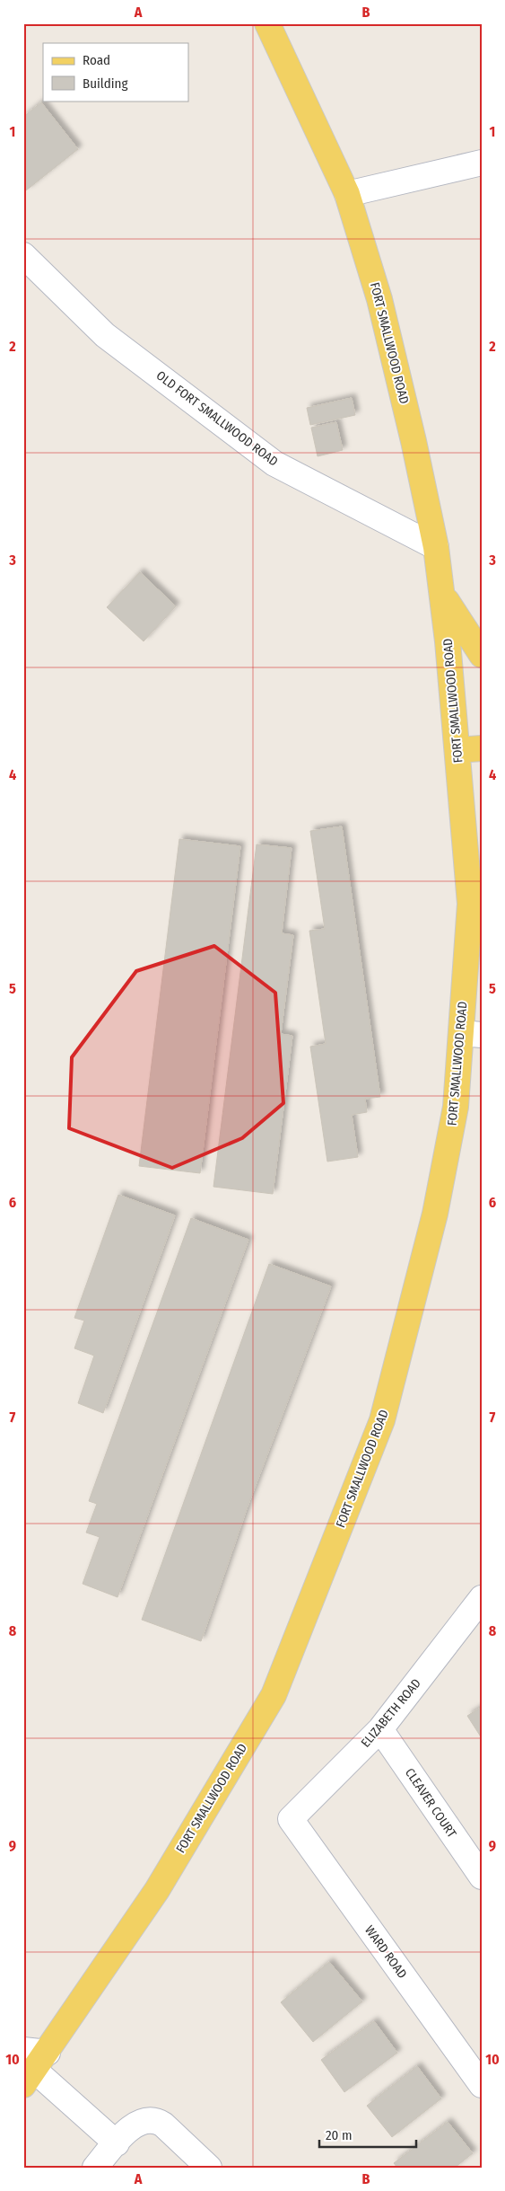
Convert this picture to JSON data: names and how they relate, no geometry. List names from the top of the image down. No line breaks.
{"streets":{"main road":["FORT SMALLWOOD ROAD"],"street":["OLD FORT SMALLWOOD ROAD","ELIZABETH ROAD","CLEAVER COURT","WARD ROAD"]},"crossings":[["FORT SMALLWOOD ROAD","OLD FORT SMALLWOOD ROAD"],["ELIZABETH ROAD","CLEAVER COURT"],["ELIZABETH ROAD","WARD ROAD"]],"legend":["Road","Building"],"scale_bar":"20 m","grid":{"columns":["A","B"],"rows":["1","2","3","4","5","6","7","8","9","10"]}}
